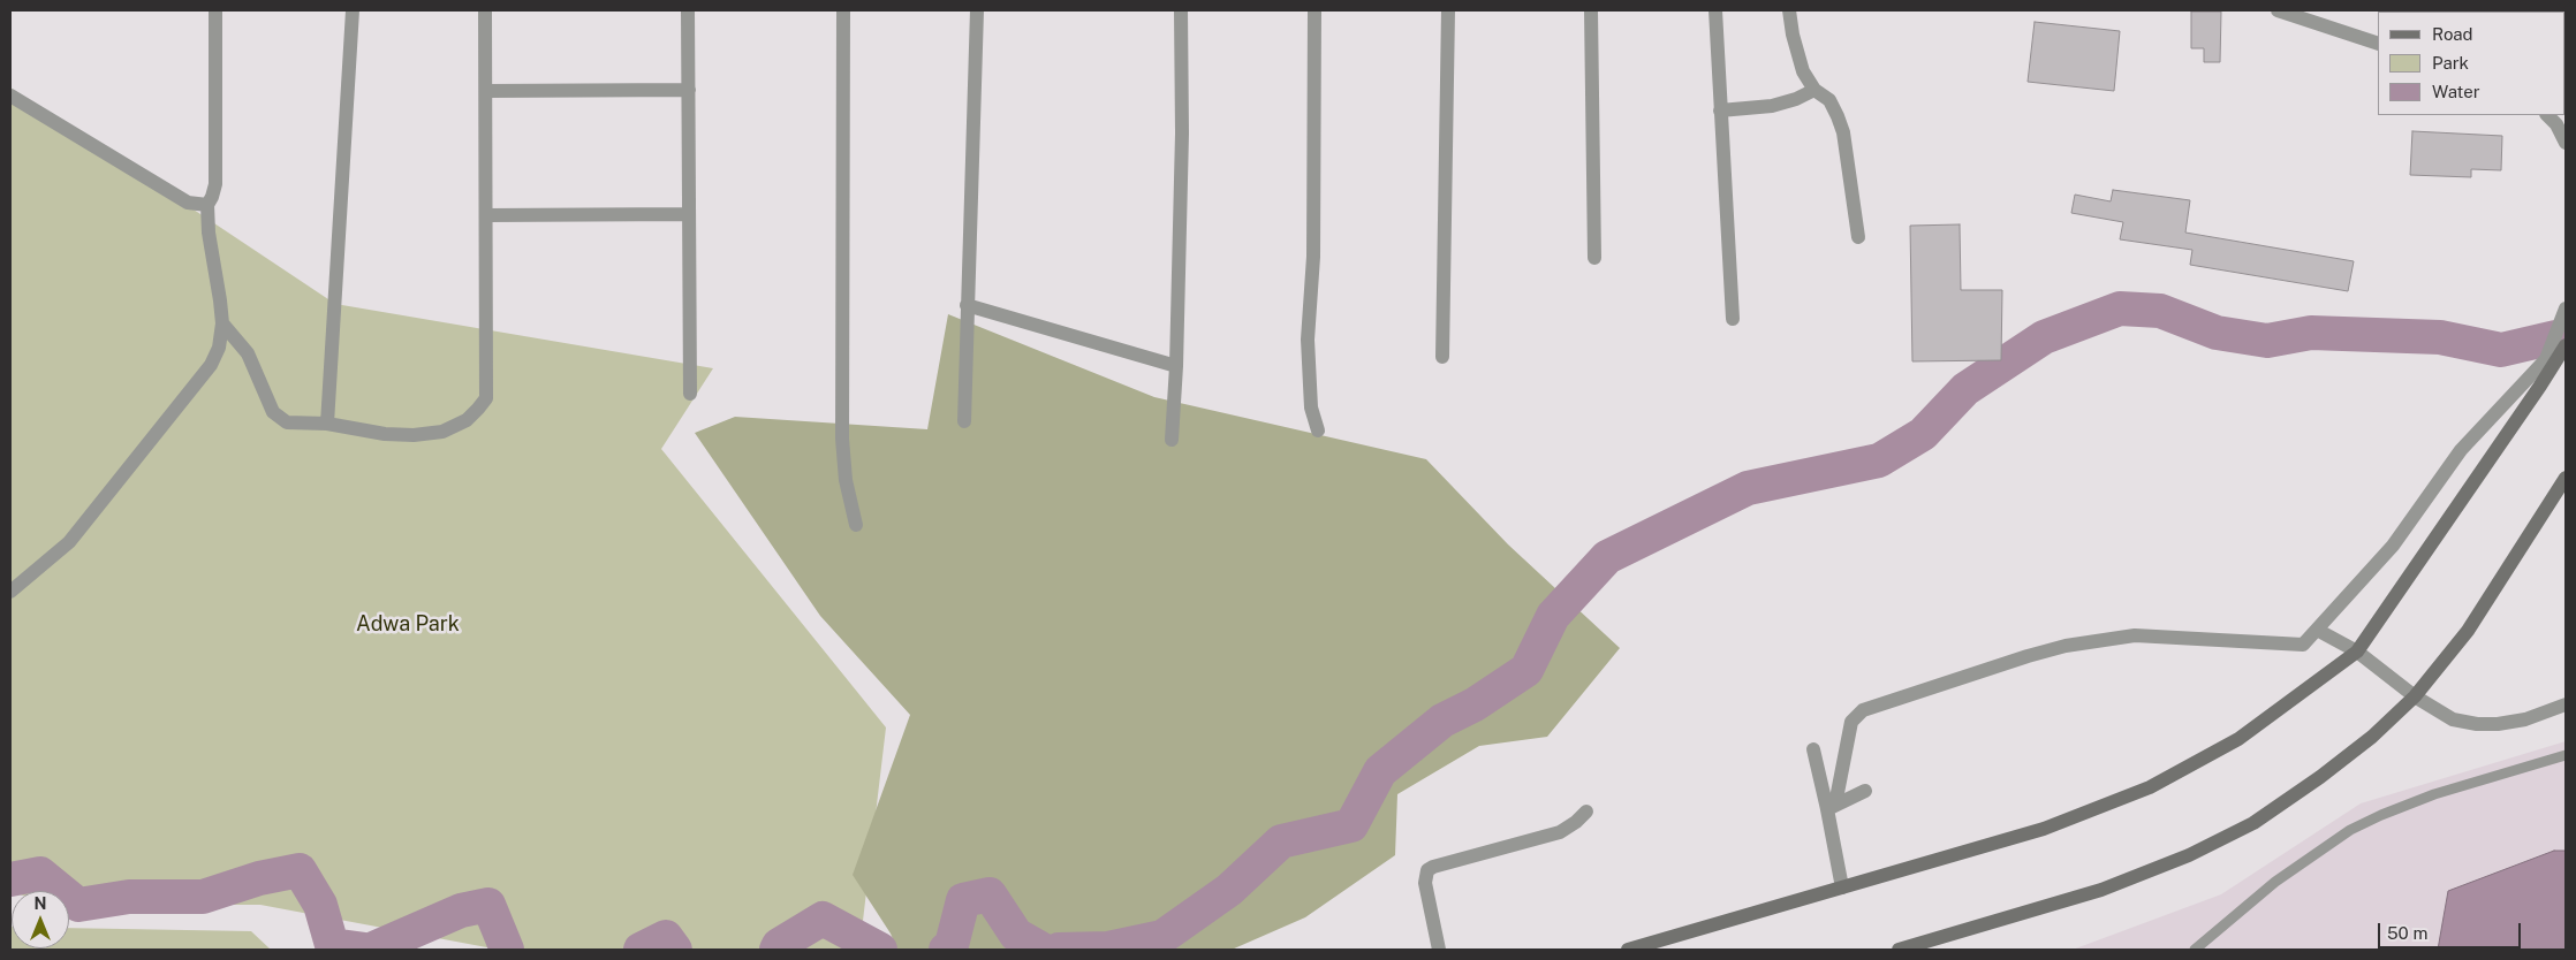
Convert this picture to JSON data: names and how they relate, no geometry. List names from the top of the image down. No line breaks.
{"parks":["Adwa Park"],"legend":["Road","Park","Water"],"scale_bar":"50 m","north":"top"}
